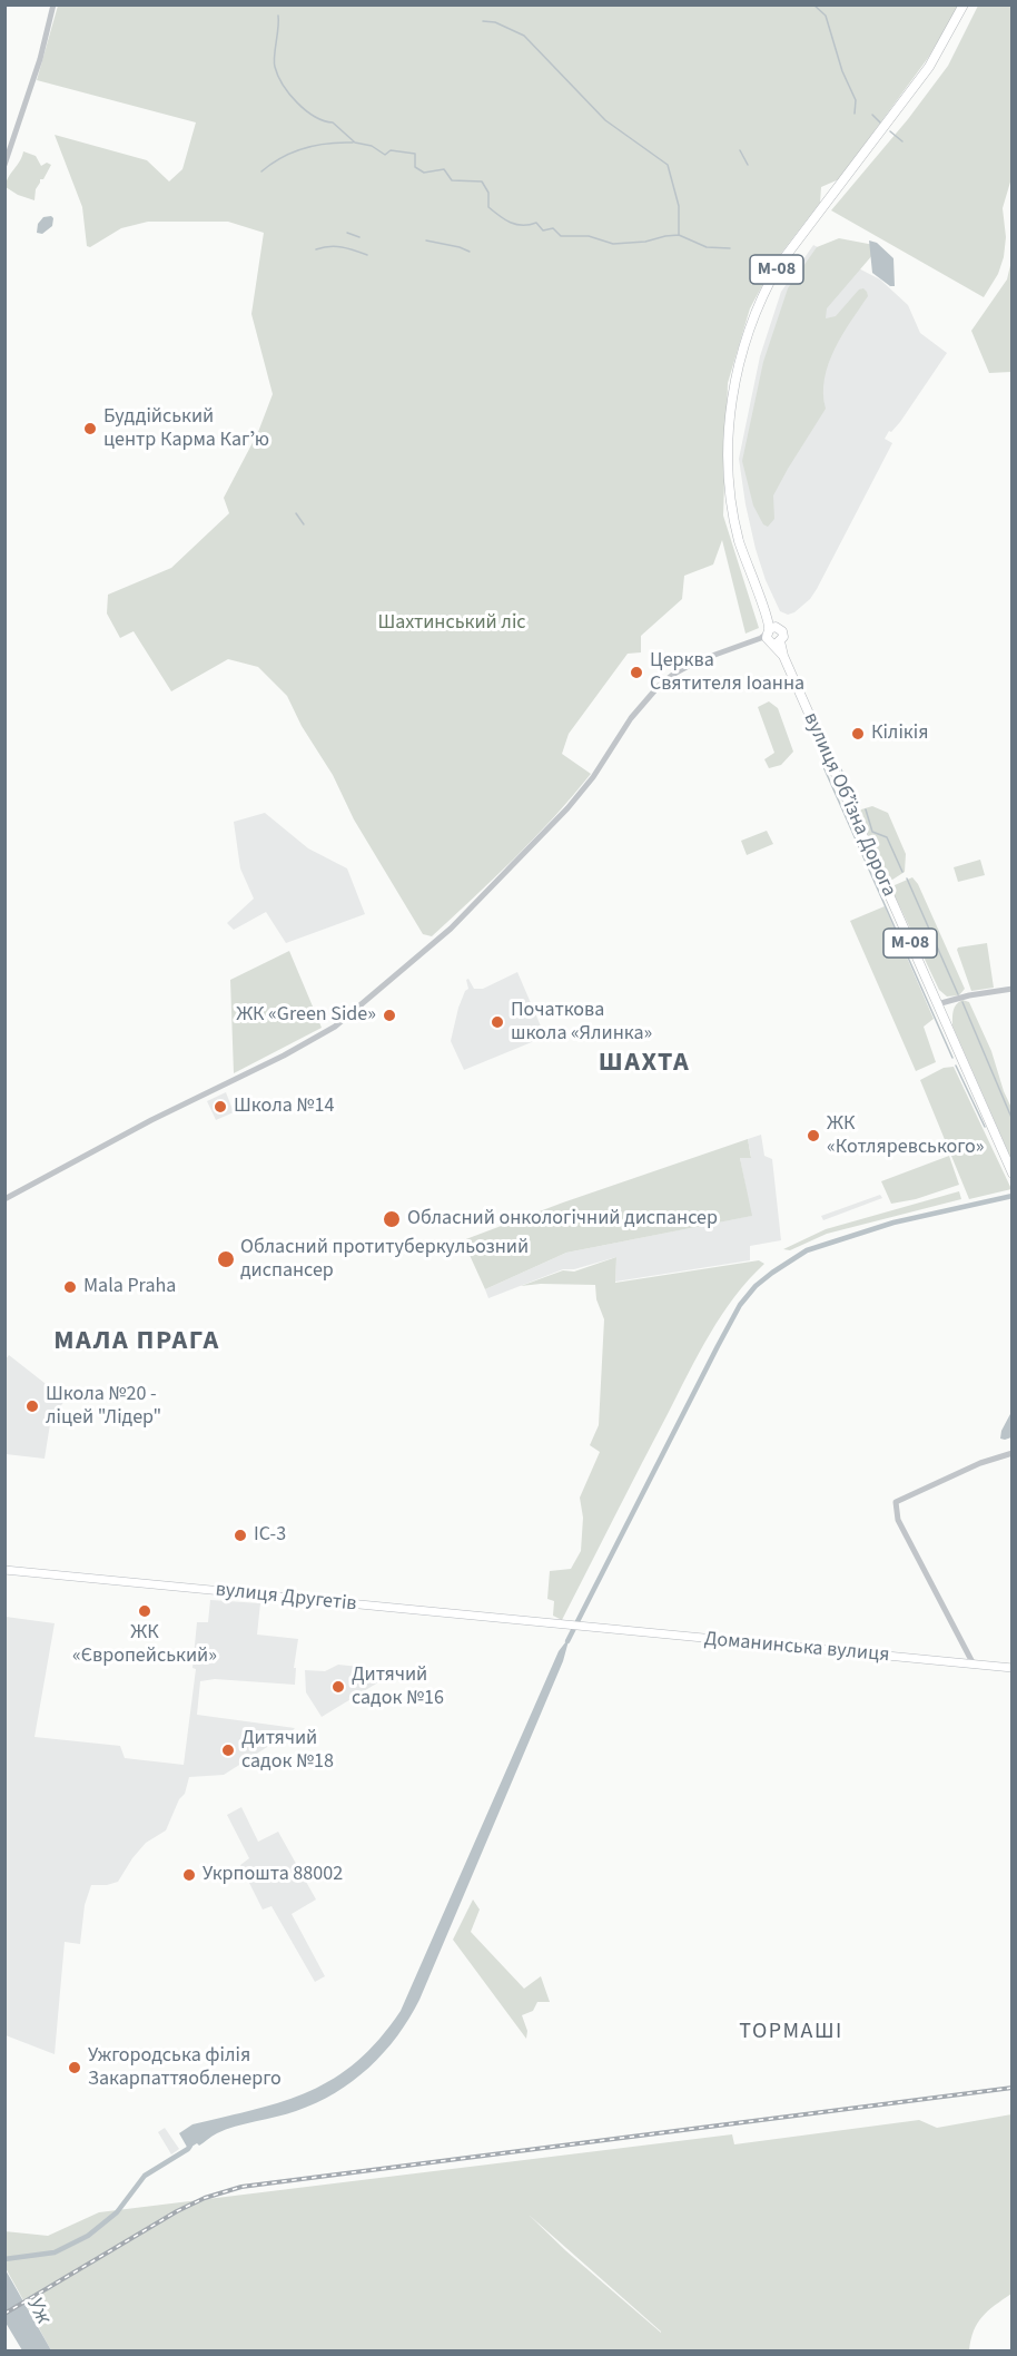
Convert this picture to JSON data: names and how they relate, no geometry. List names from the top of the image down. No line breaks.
{"streets":{"highway":["М-08","вулиця Обʼїзна Дорога"],"main road":["вулиця Другетів","Доманинська вулиця"]},"crossings":[["вулиця Другетів","Доманинська вулиця"]],"districts":["ШАХТА","МАЛА ПРАГА","ТОРМАШІ"],"water":["Уж"],"parks":["Шахтинський ліс"],"places":["Буддійський центр Карма Кагʼю","Церква Святителя Іоанна","Кілікія","ЖК «Green Side»","Початкова школа «Ялинка»","Школа №14","ЖК «Котляревського»","Обласний онкологічний диспансер","Обласний протитуберкульозний диспансер","Mala Praha","Школа №20 - ліцей \"Лідер\"","ІС-3","ЖК «Європейський»","Дитячий садок №16","Дитячий садок №18","Укрпошта 88002","Ужгородська філія Закарпаттяобленерго"]}
